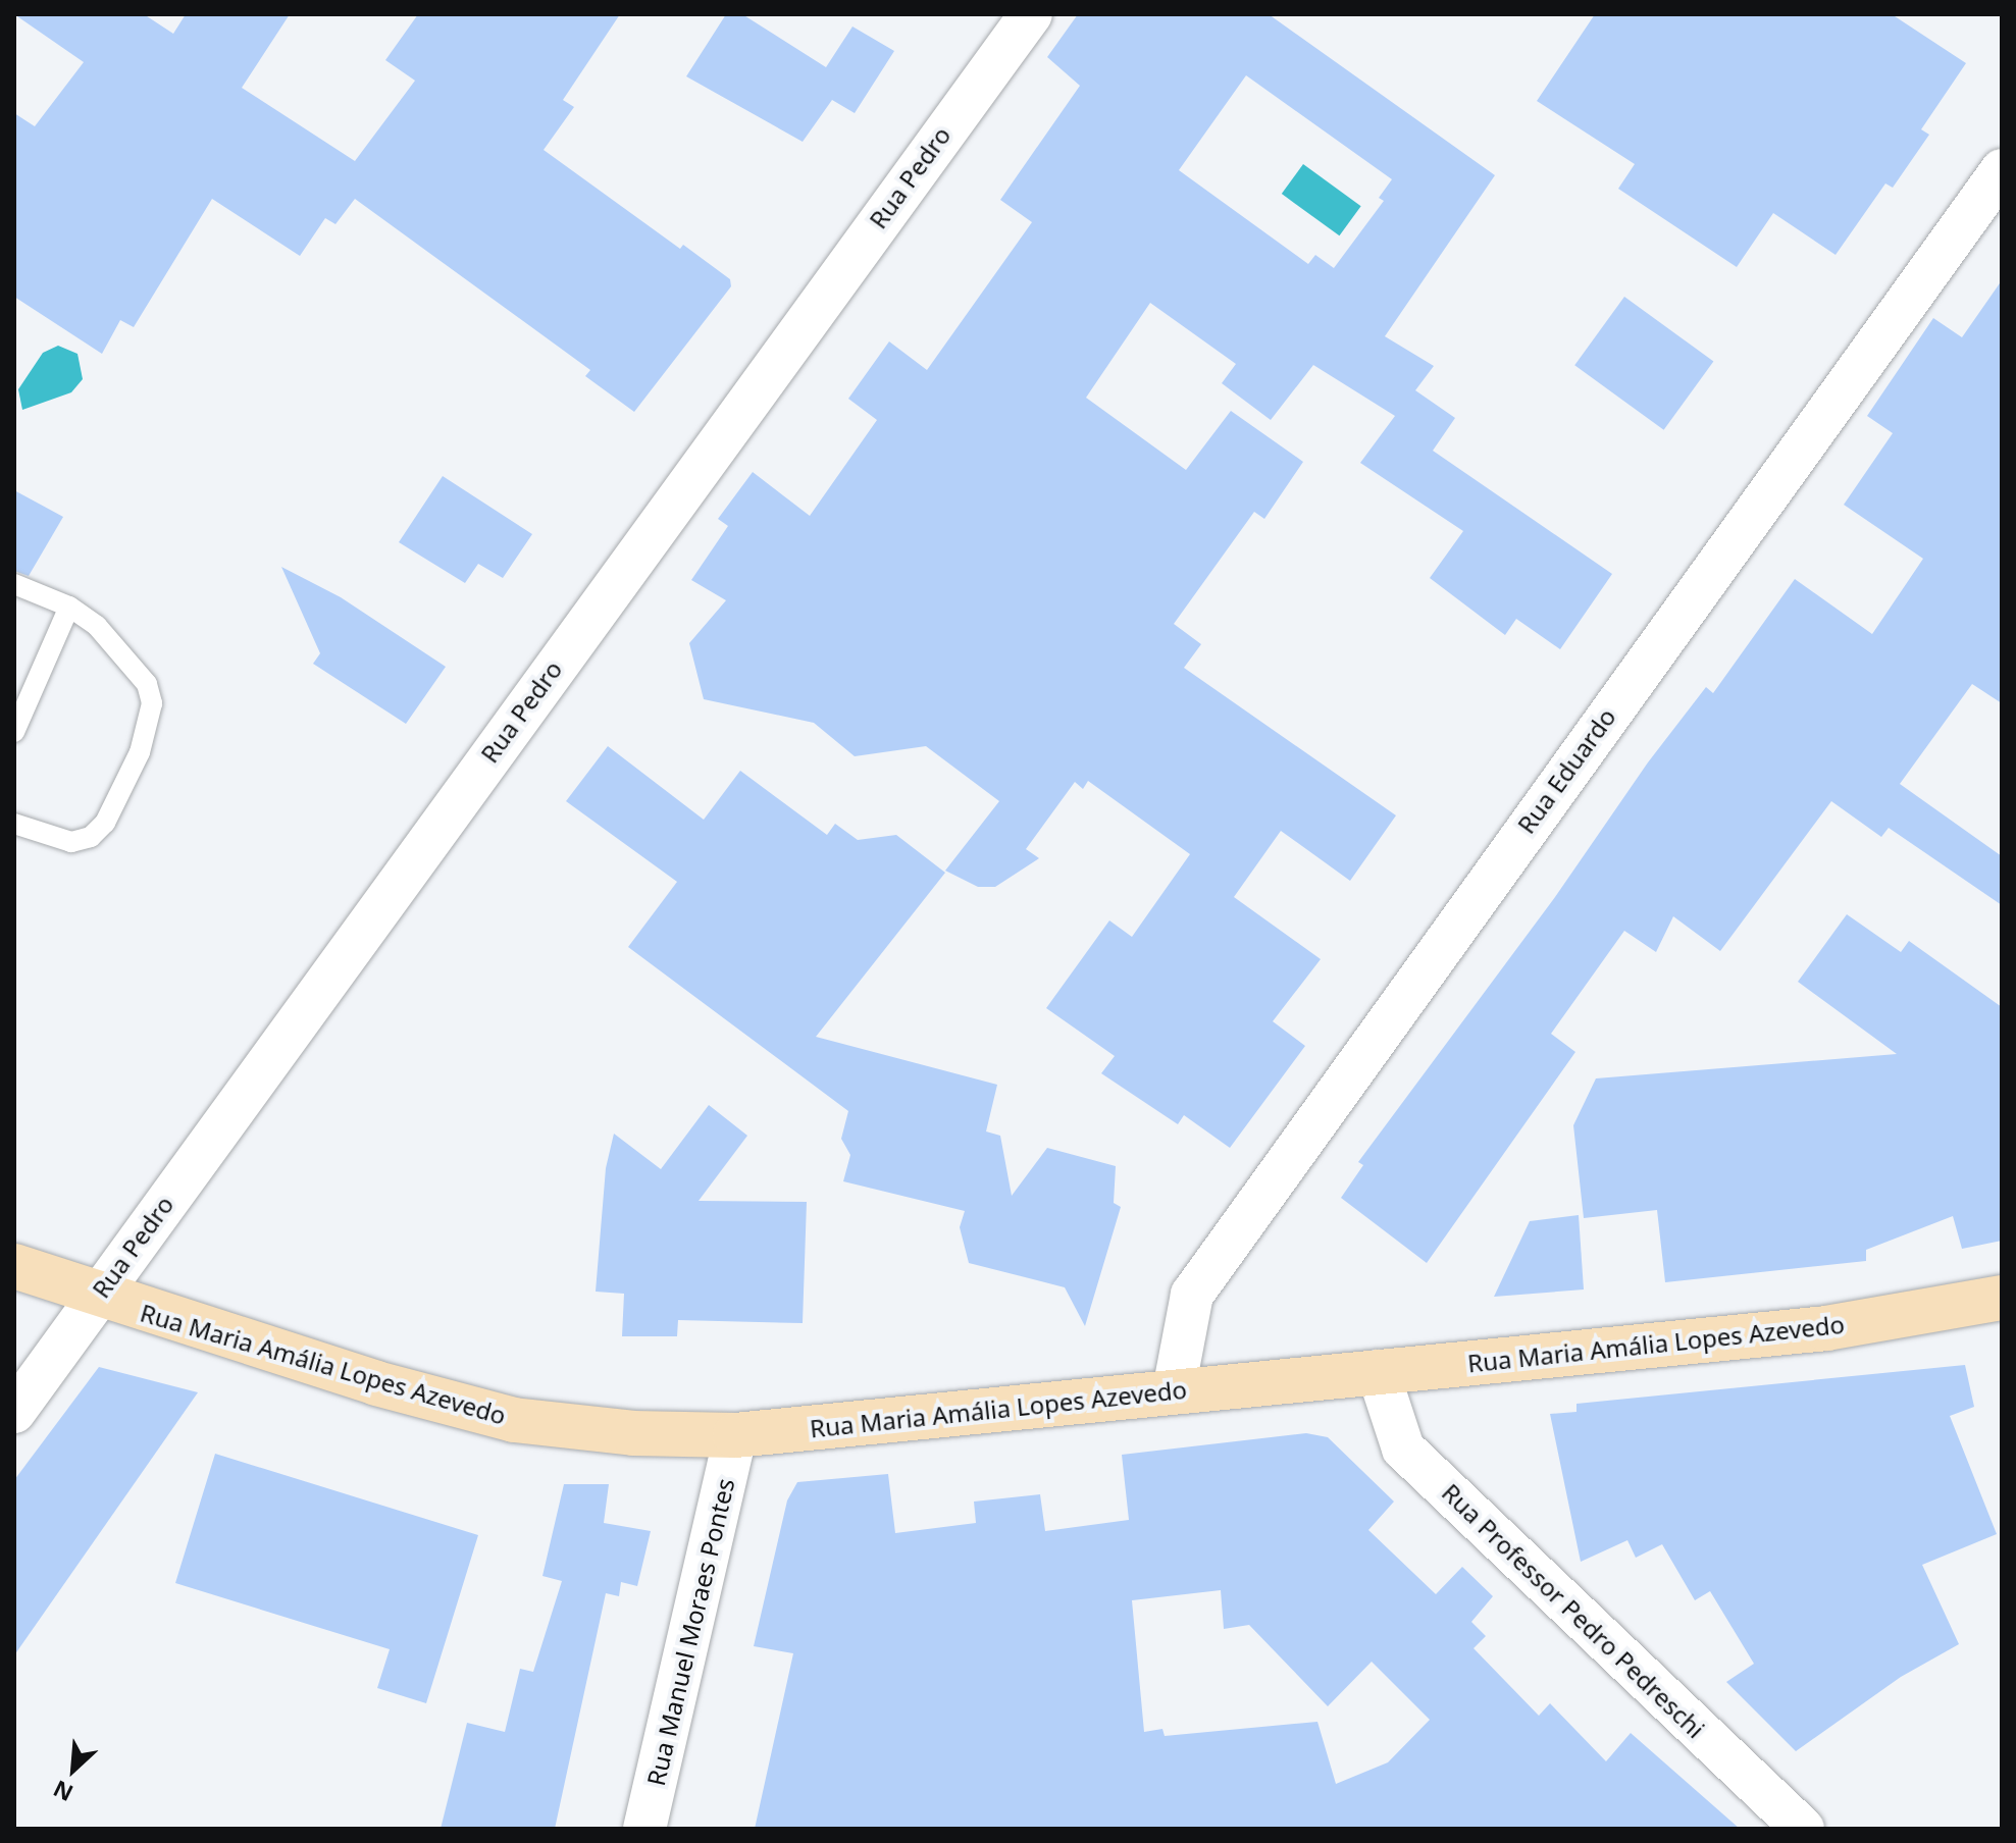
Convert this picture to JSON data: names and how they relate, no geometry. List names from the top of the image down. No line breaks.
{"streets":{"main road":["Rua Maria Amália Lopes Azevedo"],"street":["Rua Pedro","Rua Eduardo","Rua Professor Pedro Pedreschi","Rua Manuel Moraes Pontes"]},"crossings":[["Rua Pedro","Rua Maria Amália Lopes Azevedo"],["Rua Eduardo","Rua Maria Amália Lopes Azevedo"],["Rua Maria Amália Lopes Azevedo","Rua Professor Pedro Pedreschi"],["Rua Maria Amália Lopes Azevedo","Rua Manuel Moraes Pontes"]],"north":"bottom left"}
